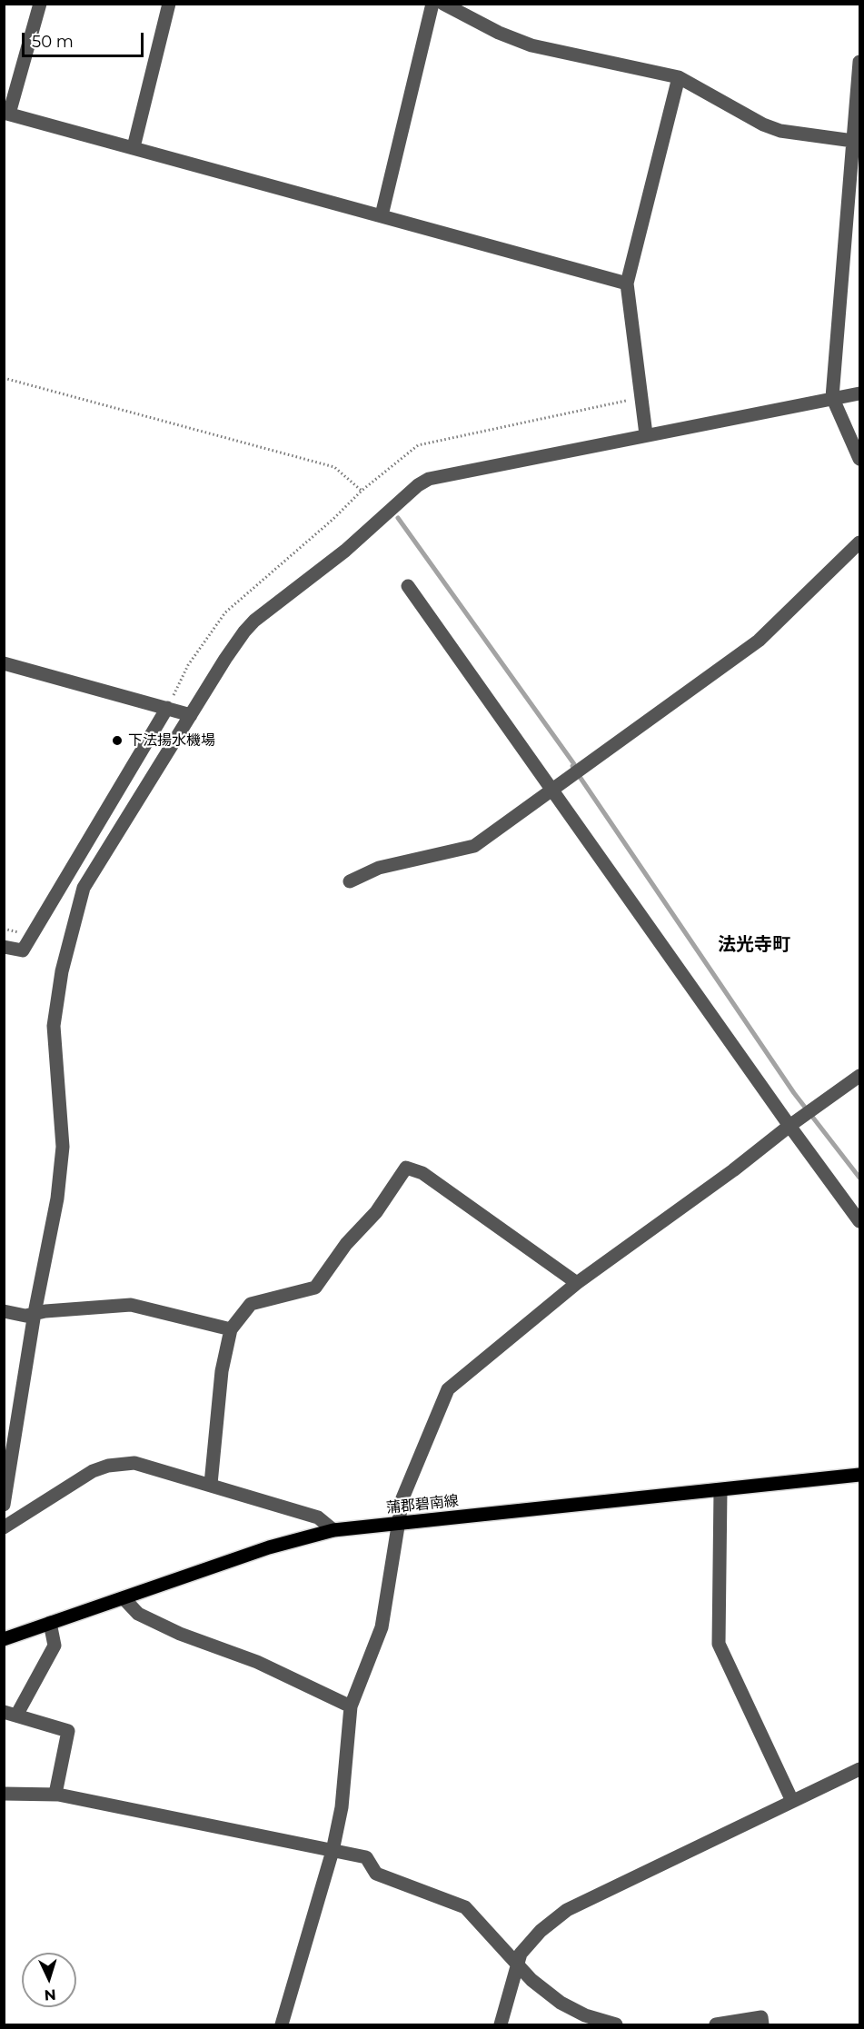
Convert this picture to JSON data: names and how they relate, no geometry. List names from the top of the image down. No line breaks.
{"streets":{"main road":["蒲郡碧南線"]},"districts":["法光寺町"],"places":["下法揚水機場"],"scale_bar":"50 m","north":"bottom"}
